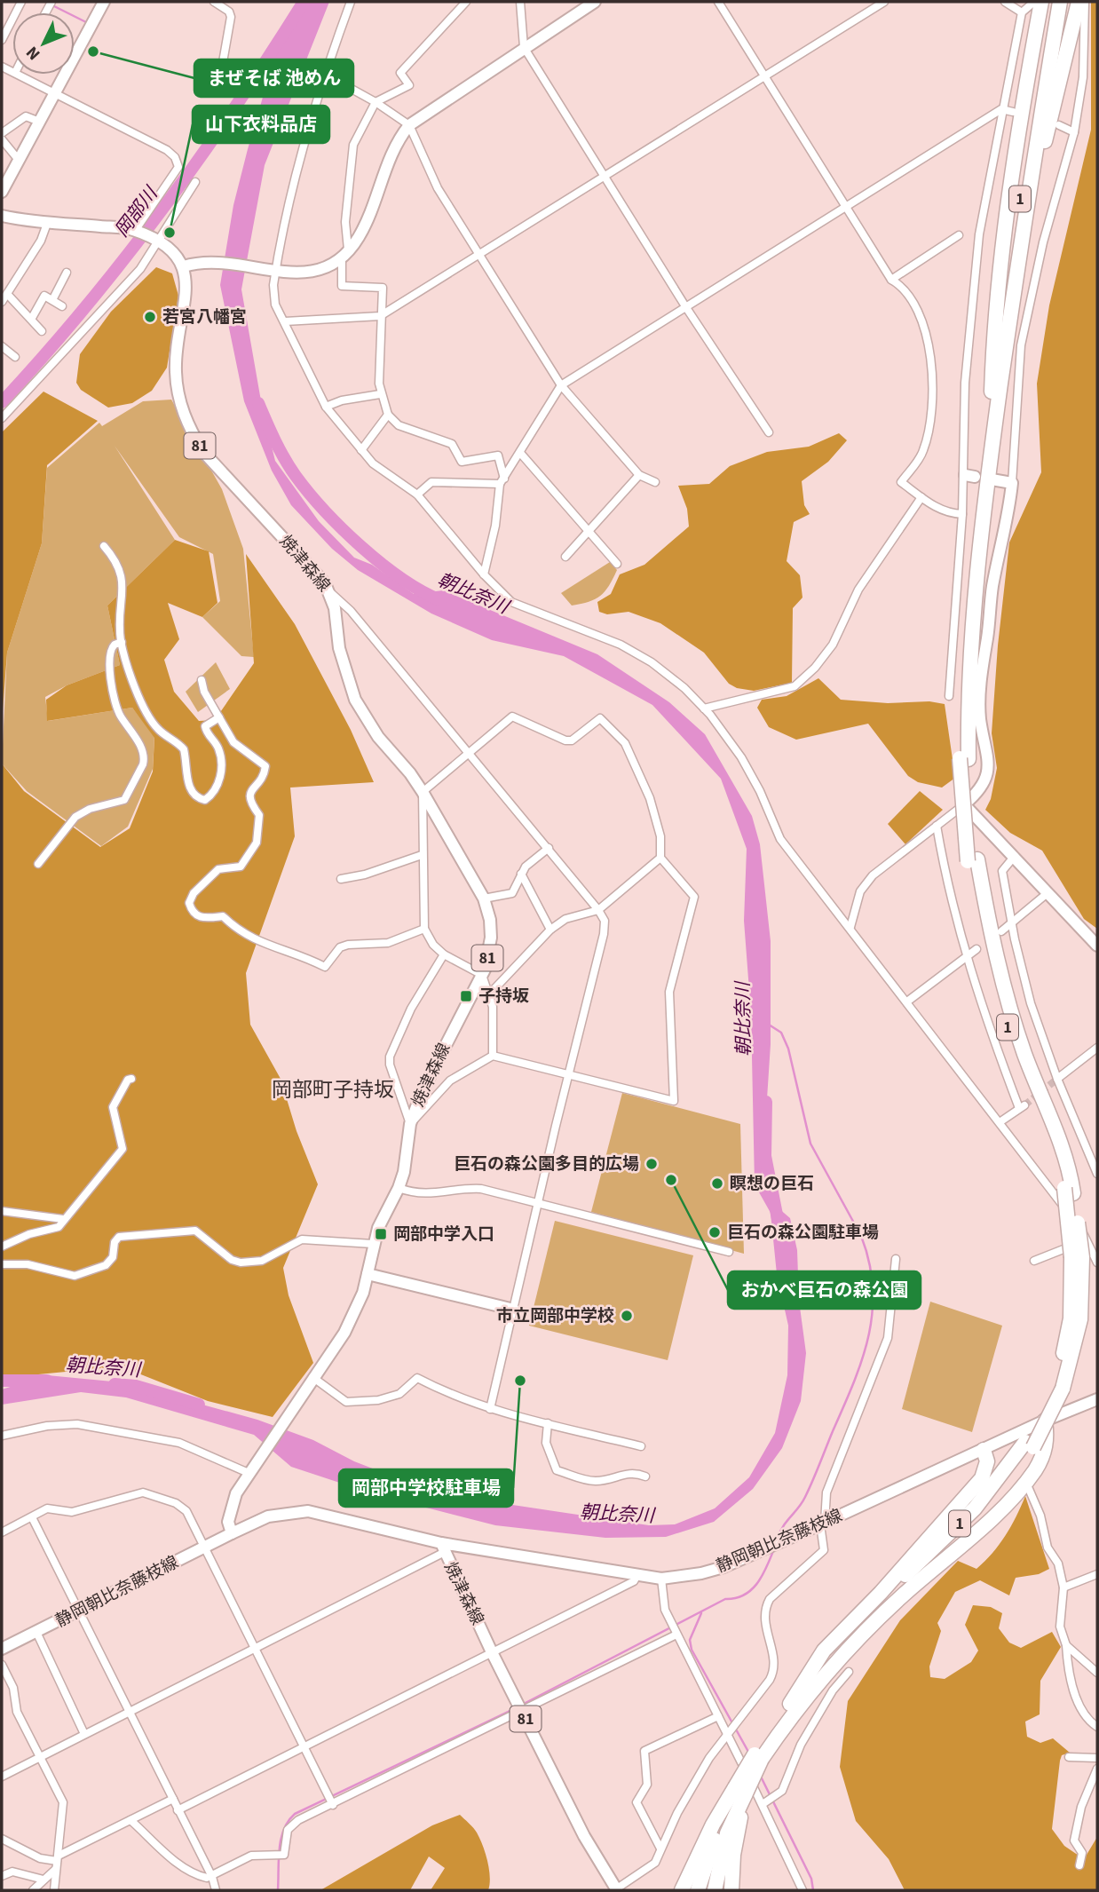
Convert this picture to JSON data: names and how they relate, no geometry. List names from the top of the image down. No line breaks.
{"streets":{"highway":["1"],"main road":["81","焼津森線","静岡朝比奈藤枝線"]},"crossings":[["焼津森線","静岡朝比奈藤枝線"]],"districts":["岡部町子持坂"],"water":["岡部川","朝比奈川"],"places":{"other":["まぜそば 池めん","山下衣料品店","若宮八幡宮","巨石の森公園多目的広場","おかべ巨石の森公園","瞑想の巨石","巨石の森公園駐車場","市立岡部中学校","岡部中学校駐車場"],"transit":["子持坂","岡部中学入口"]},"north":"bottom left"}
